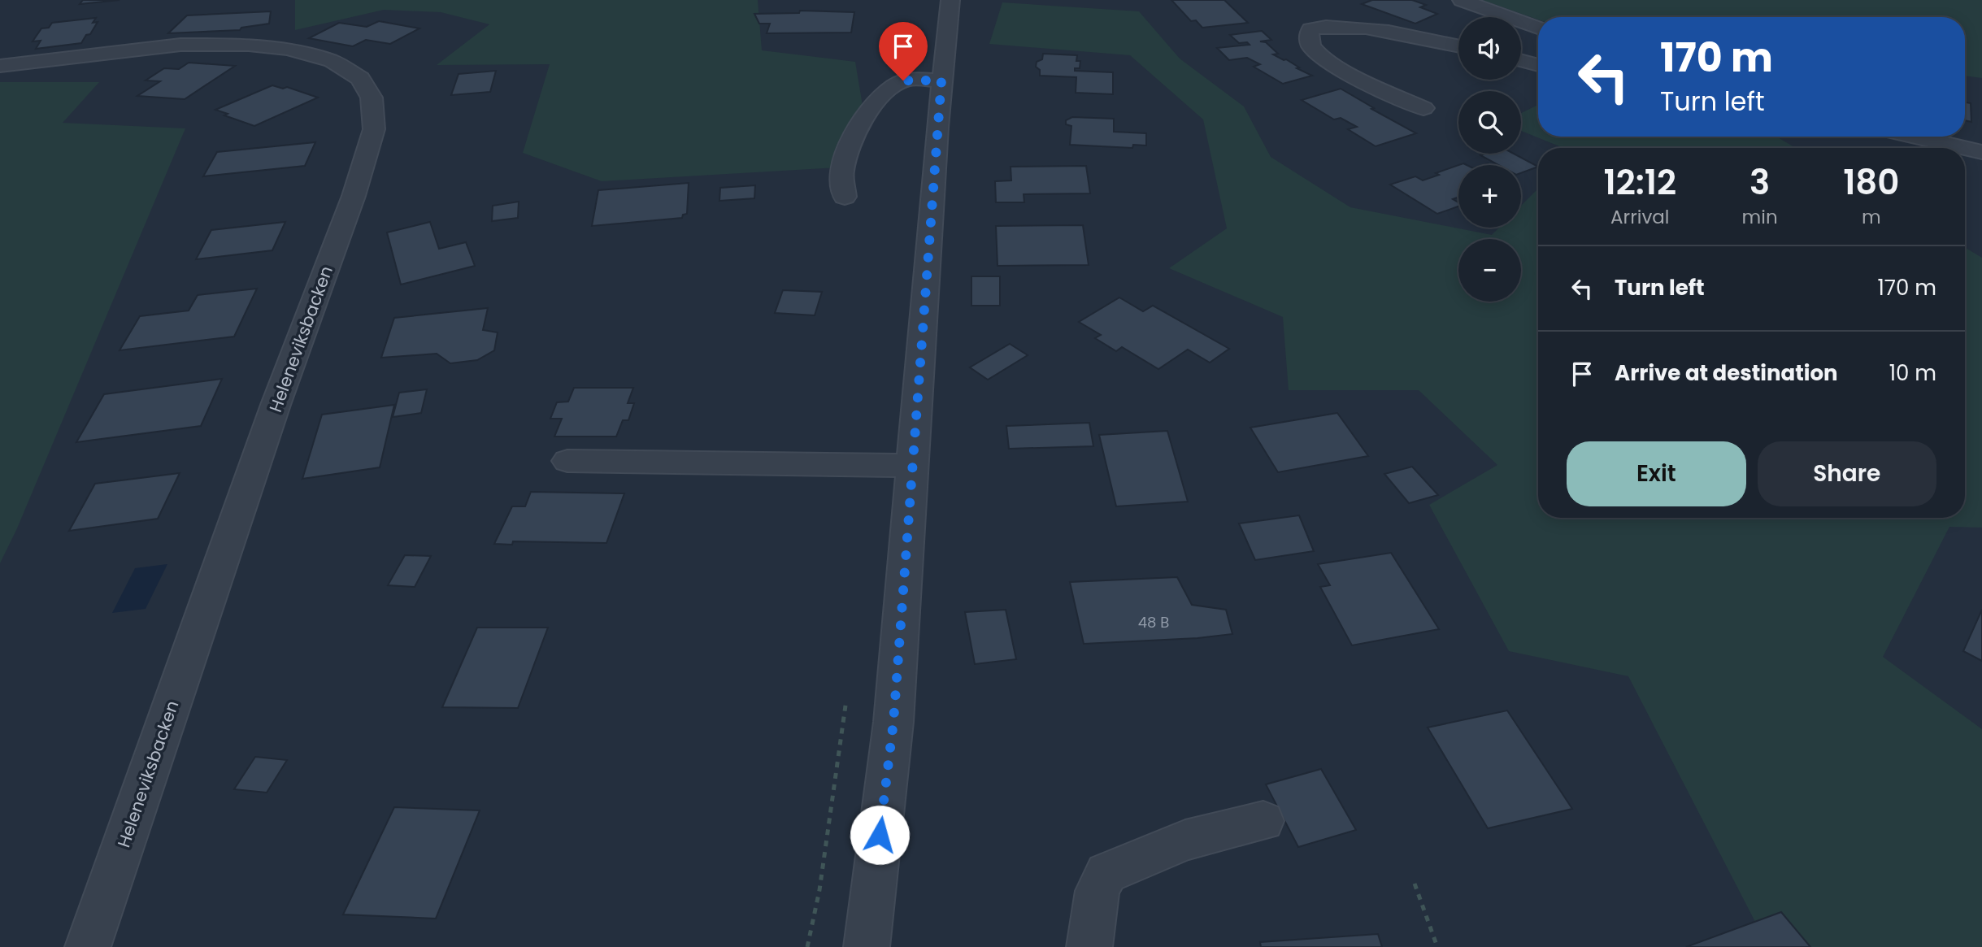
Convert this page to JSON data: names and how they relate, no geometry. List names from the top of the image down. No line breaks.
{"streets":{"street":["Heleneviksbacken"]},"house_numbers":["48 B"],"page":{"map_buttons":["+","−"],"turn":["170 m","Turn left"],"eta":["12:12","Arrival","3","min","180","m"],"list":[{"name":"Turn left","value":"170 m"},{"name":"Arrive at destination","value":"10 m"}],"buttons":["Exit","Share"]}}
